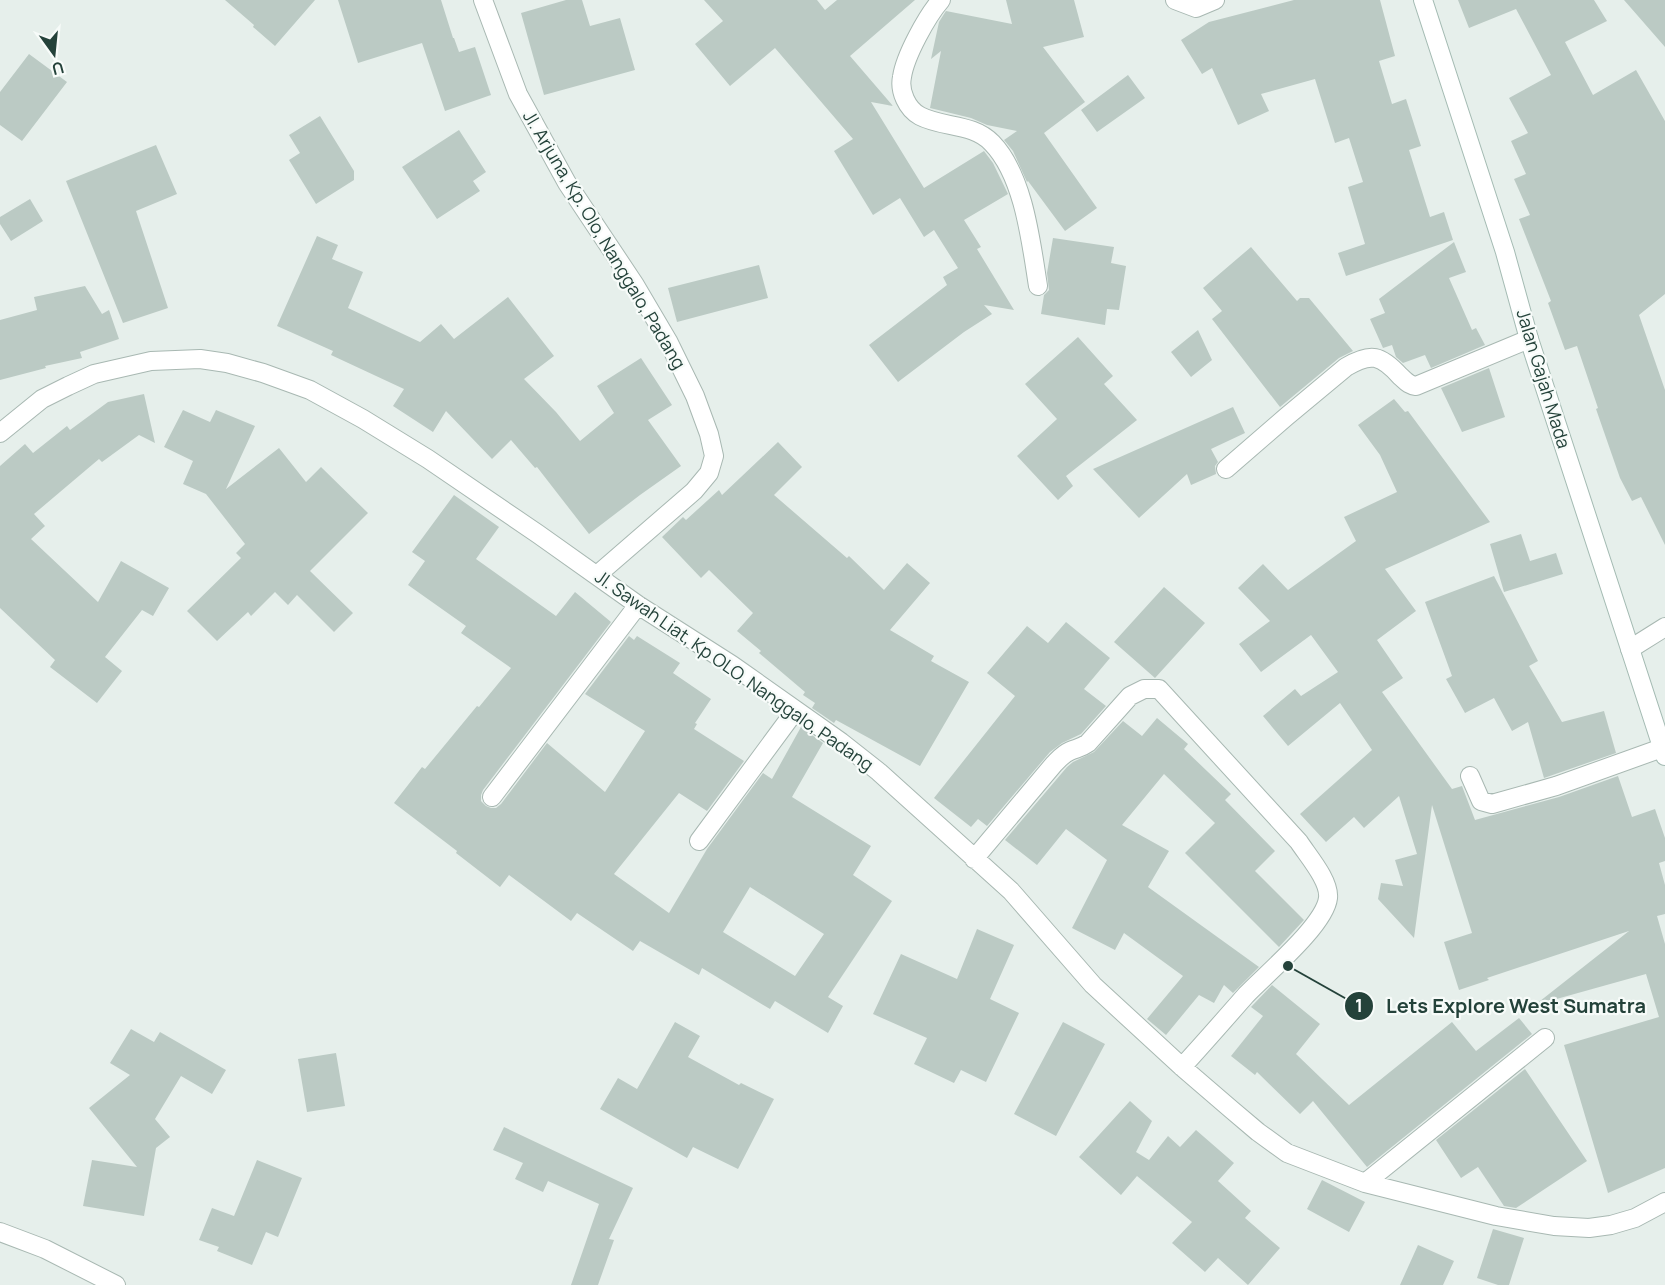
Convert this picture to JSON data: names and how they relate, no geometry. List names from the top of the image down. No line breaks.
{"streets":{"street":["Jl. Arjuna, Kp. Olo, Nanggalo, Padang","Jalan Gajah Mada","Jl. Sawah Liat, Kp OLO, Nanggalo, Padang"]},"crossings":[["Jl. Arjuna, Kp. Olo, Nanggalo, Padang","Jl. Sawah Liat, Kp OLO, Nanggalo, Padang"]],"places":["Lets Explore West Sumatra"],"north":"bottom"}
